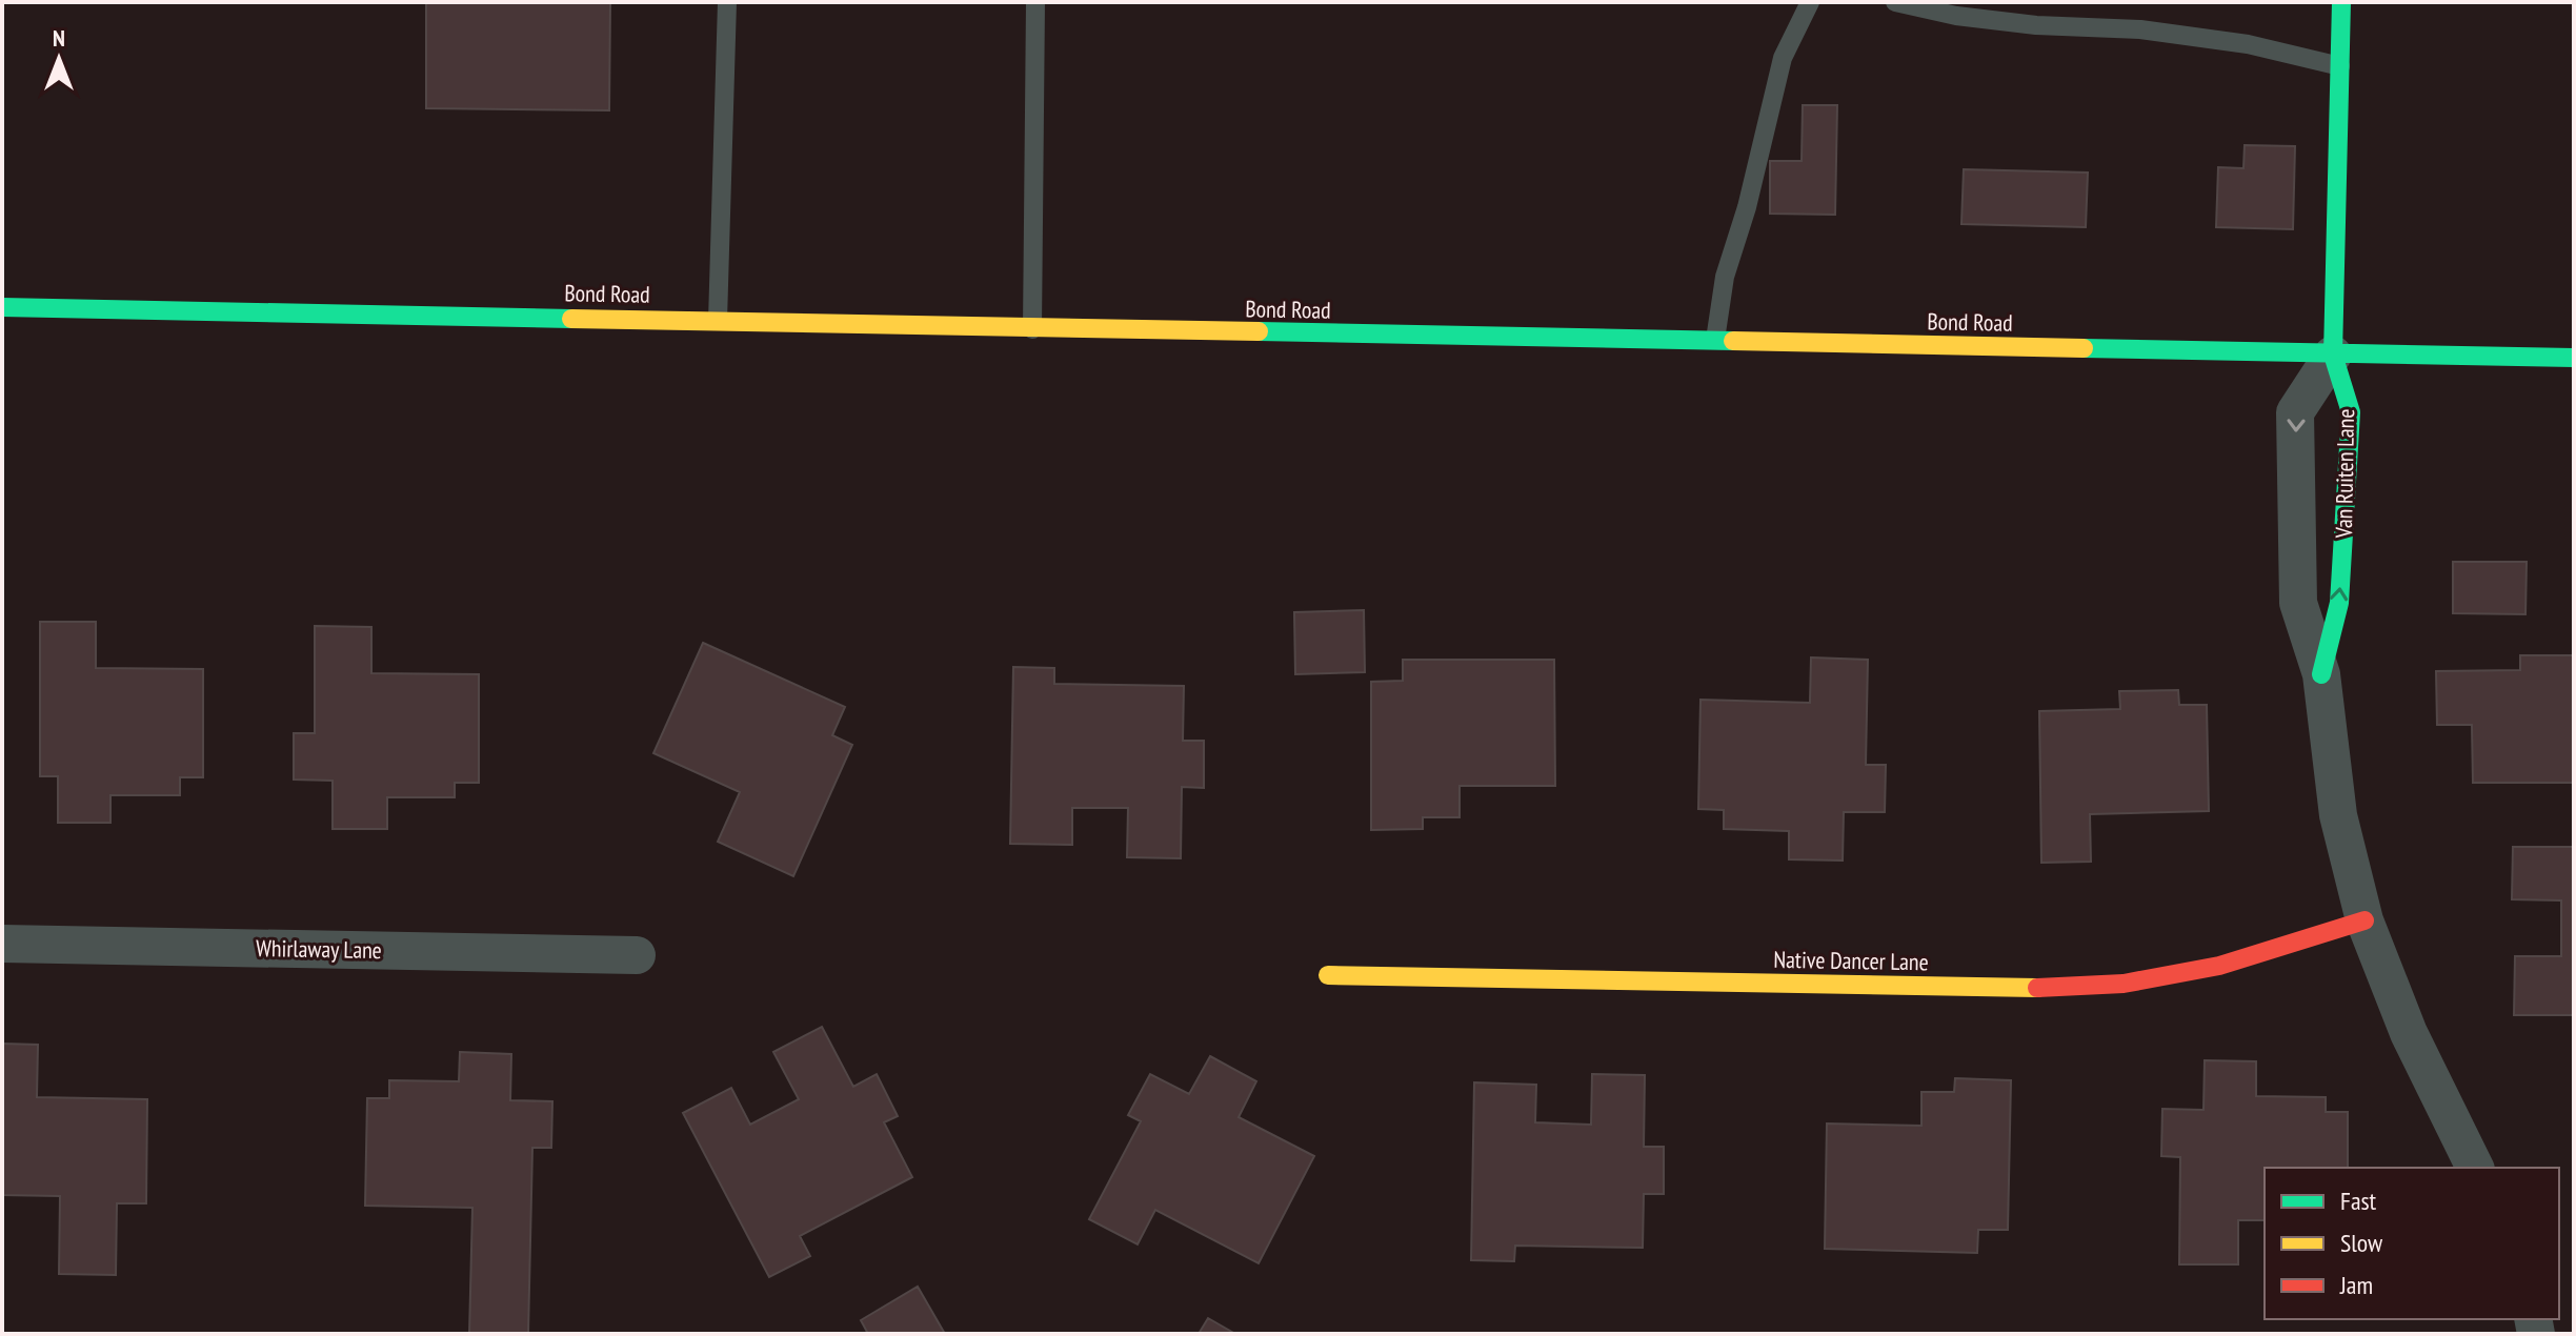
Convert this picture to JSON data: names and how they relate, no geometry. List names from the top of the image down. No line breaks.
{"streets":{"main road":["Bond Road","Van Ruiten Lane","Native Dancer Lane"],"street":["Whirlaway Lane"]},"crossings":[["Bond Road","Van Ruiten Lane"],["Van Ruiten Lane","Native Dancer Lane"]],"legend":["Fast","Slow","Jam"],"north":"top"}
